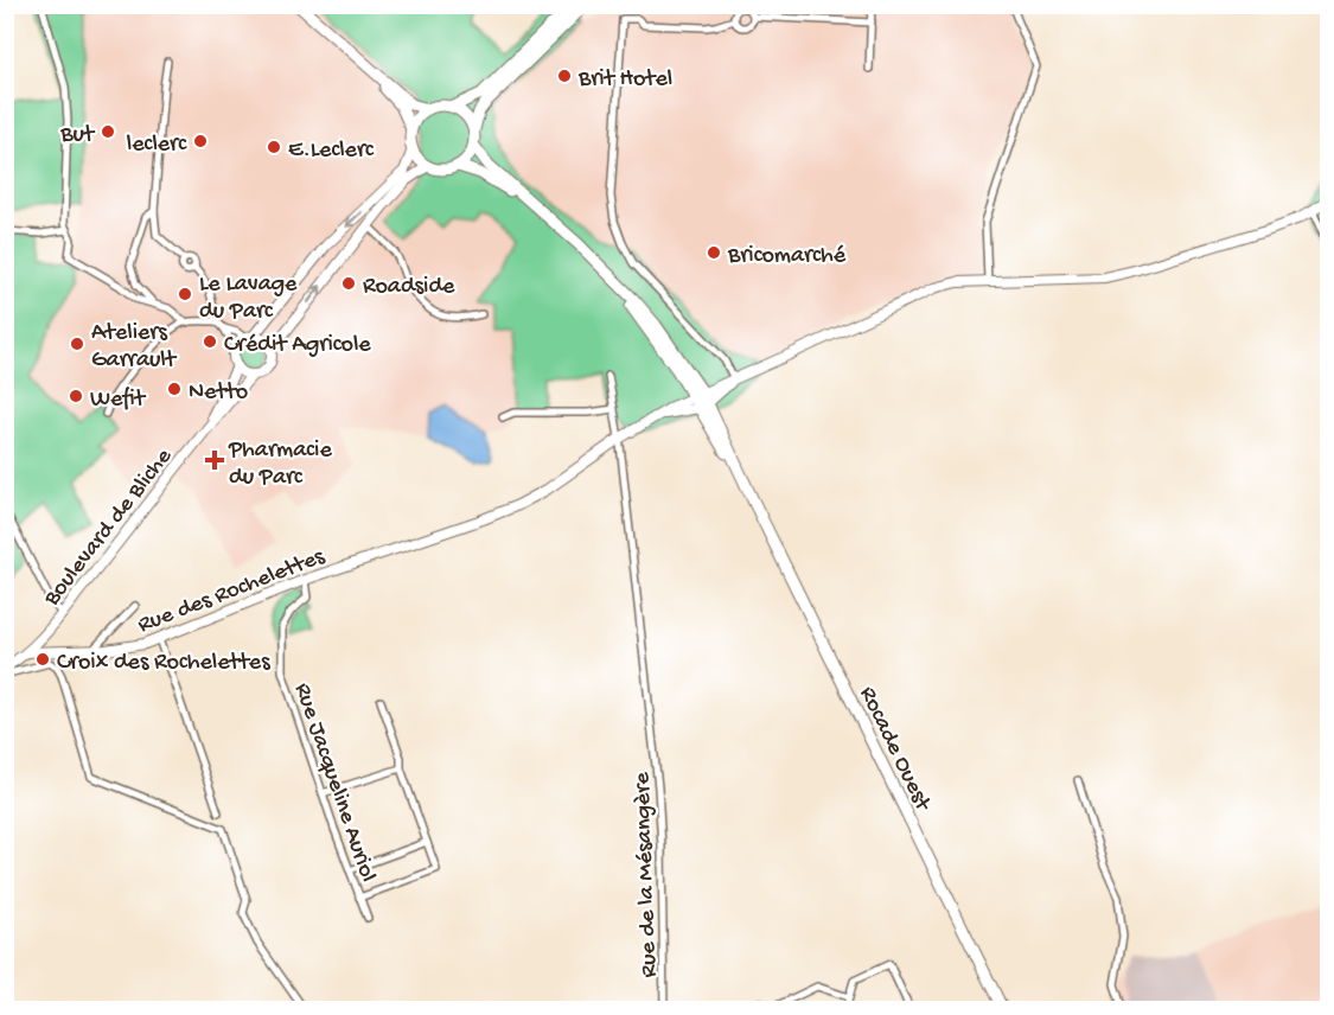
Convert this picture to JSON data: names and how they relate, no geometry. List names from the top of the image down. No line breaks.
{"streets":{"main road":["Rocade Ouest"],"street":["Boulevard de Bliche","Rue des Rochelettes","Rue Jacqueline Auriol","Rue de la Mésangère"]},"crossings":[["Boulevard de Bliche","Rue des Rochelettes"],["Rue des Rochelettes","Rocade Ouest"],["Rue des Rochelettes","Rue Jacqueline Auriol"],["Rue des Rochelettes","Rue de la Mésangère"]],"places":{"other":["Brit Hotel","But","leclerc","E.Leclerc","Bricomarché","Roadside","Le Lavage du Parc","Crédit Agricole","Ateliers Garrault","Netto","Wefit","Croix des Rochelettes"],"health":["Pharmacie du Parc"]}}
